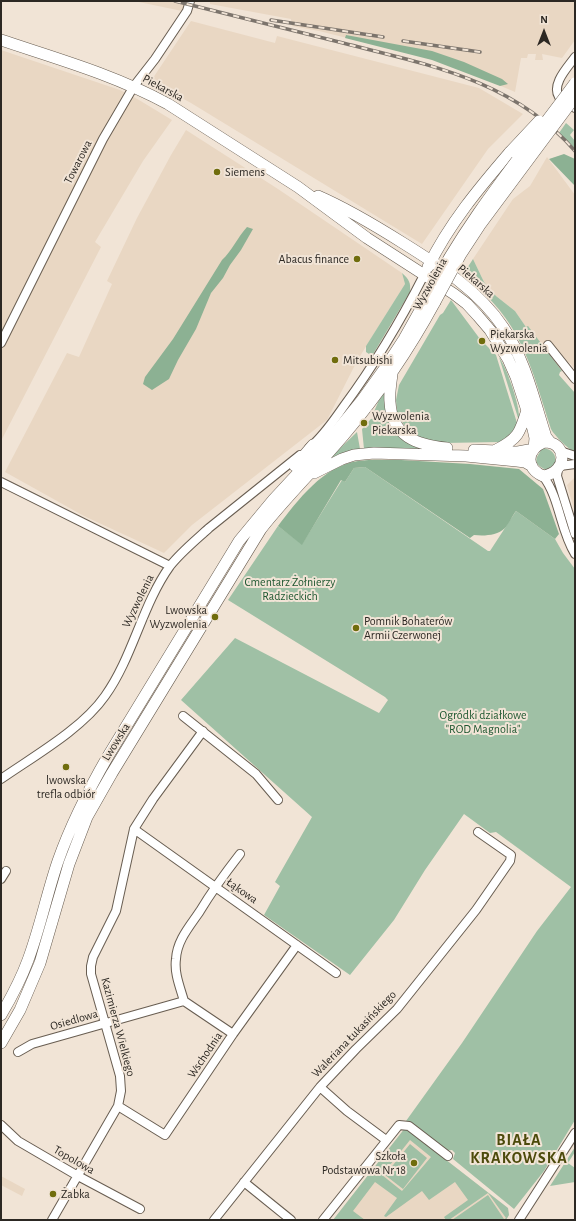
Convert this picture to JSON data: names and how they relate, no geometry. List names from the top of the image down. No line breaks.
{"streets":{"main road":["Piekarska","Wyzwolenia","Lwowska"],"street":["Towarowa","Łąkowa","Osiedlowa","Kazimierza Wielkiego","Waleriana Łukasińskiego","Wschodnia","Topolowa"]},"crossings":[["Piekarska","Towarowa"],["Piekarska","Wyzwolenia"],["Wyzwolenia","Lwowska"],["Łąkowa","Kazimierza Wielkiego"],["Łąkowa","Wschodnia"],["Osiedlowa","Kazimierza Wielkiego"],["Kazimierza Wielkiego","Wschodnia"],["Kazimierza Wielkiego","Topolowa"]],"districts":["BIAŁA KRAKOWSKA"],"parks":["Cmentarz Żołnierzy Radzieckich","Ogródki działkowe \"ROD Magnolia\""],"places":["Siemens","Abacus finance","Piekarska Wyzwolenia","Mitsubishi","Wyzwolenia Piekarska","Lwowska Wyzwolenia","Pomnik Bohaterów Armii Czerwonej","lwowska trefla odbiór","Szkoła Podstawowa Nr 18","Żabka"],"north":"top"}
